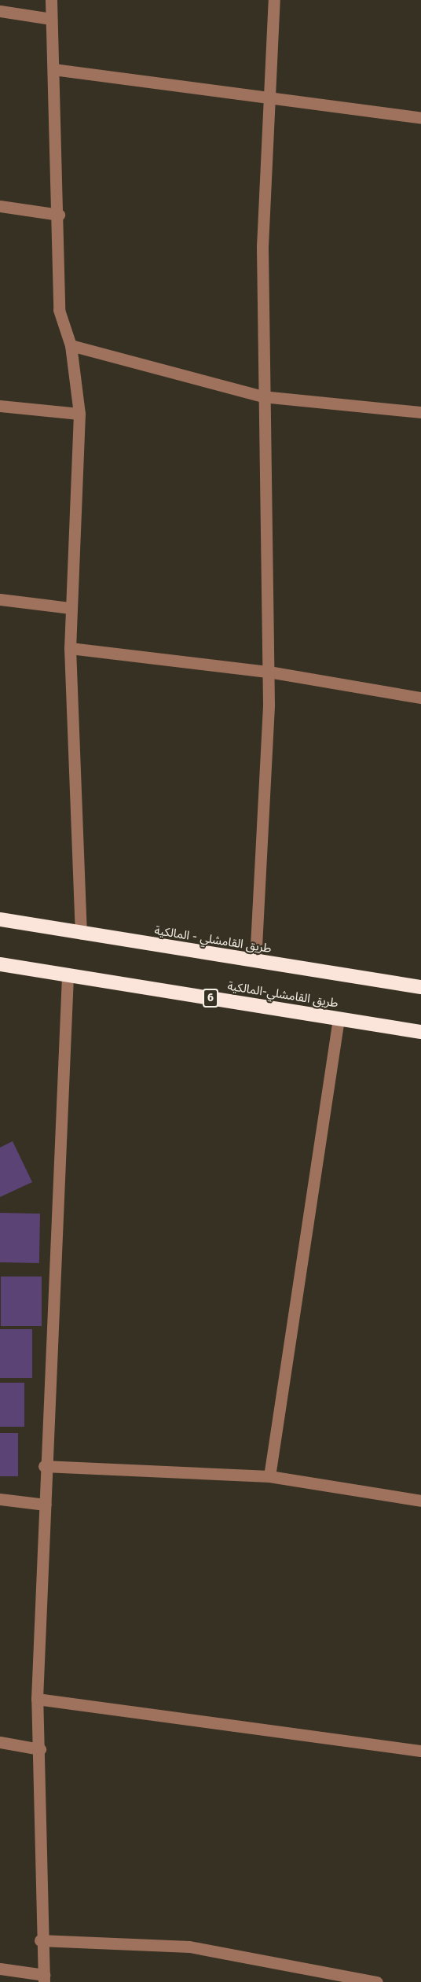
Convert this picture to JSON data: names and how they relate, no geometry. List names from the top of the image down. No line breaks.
{"streets":{"highway":["طريق القامشلي - المالكية","طريق القامشلي-المالكية","6"]}}
